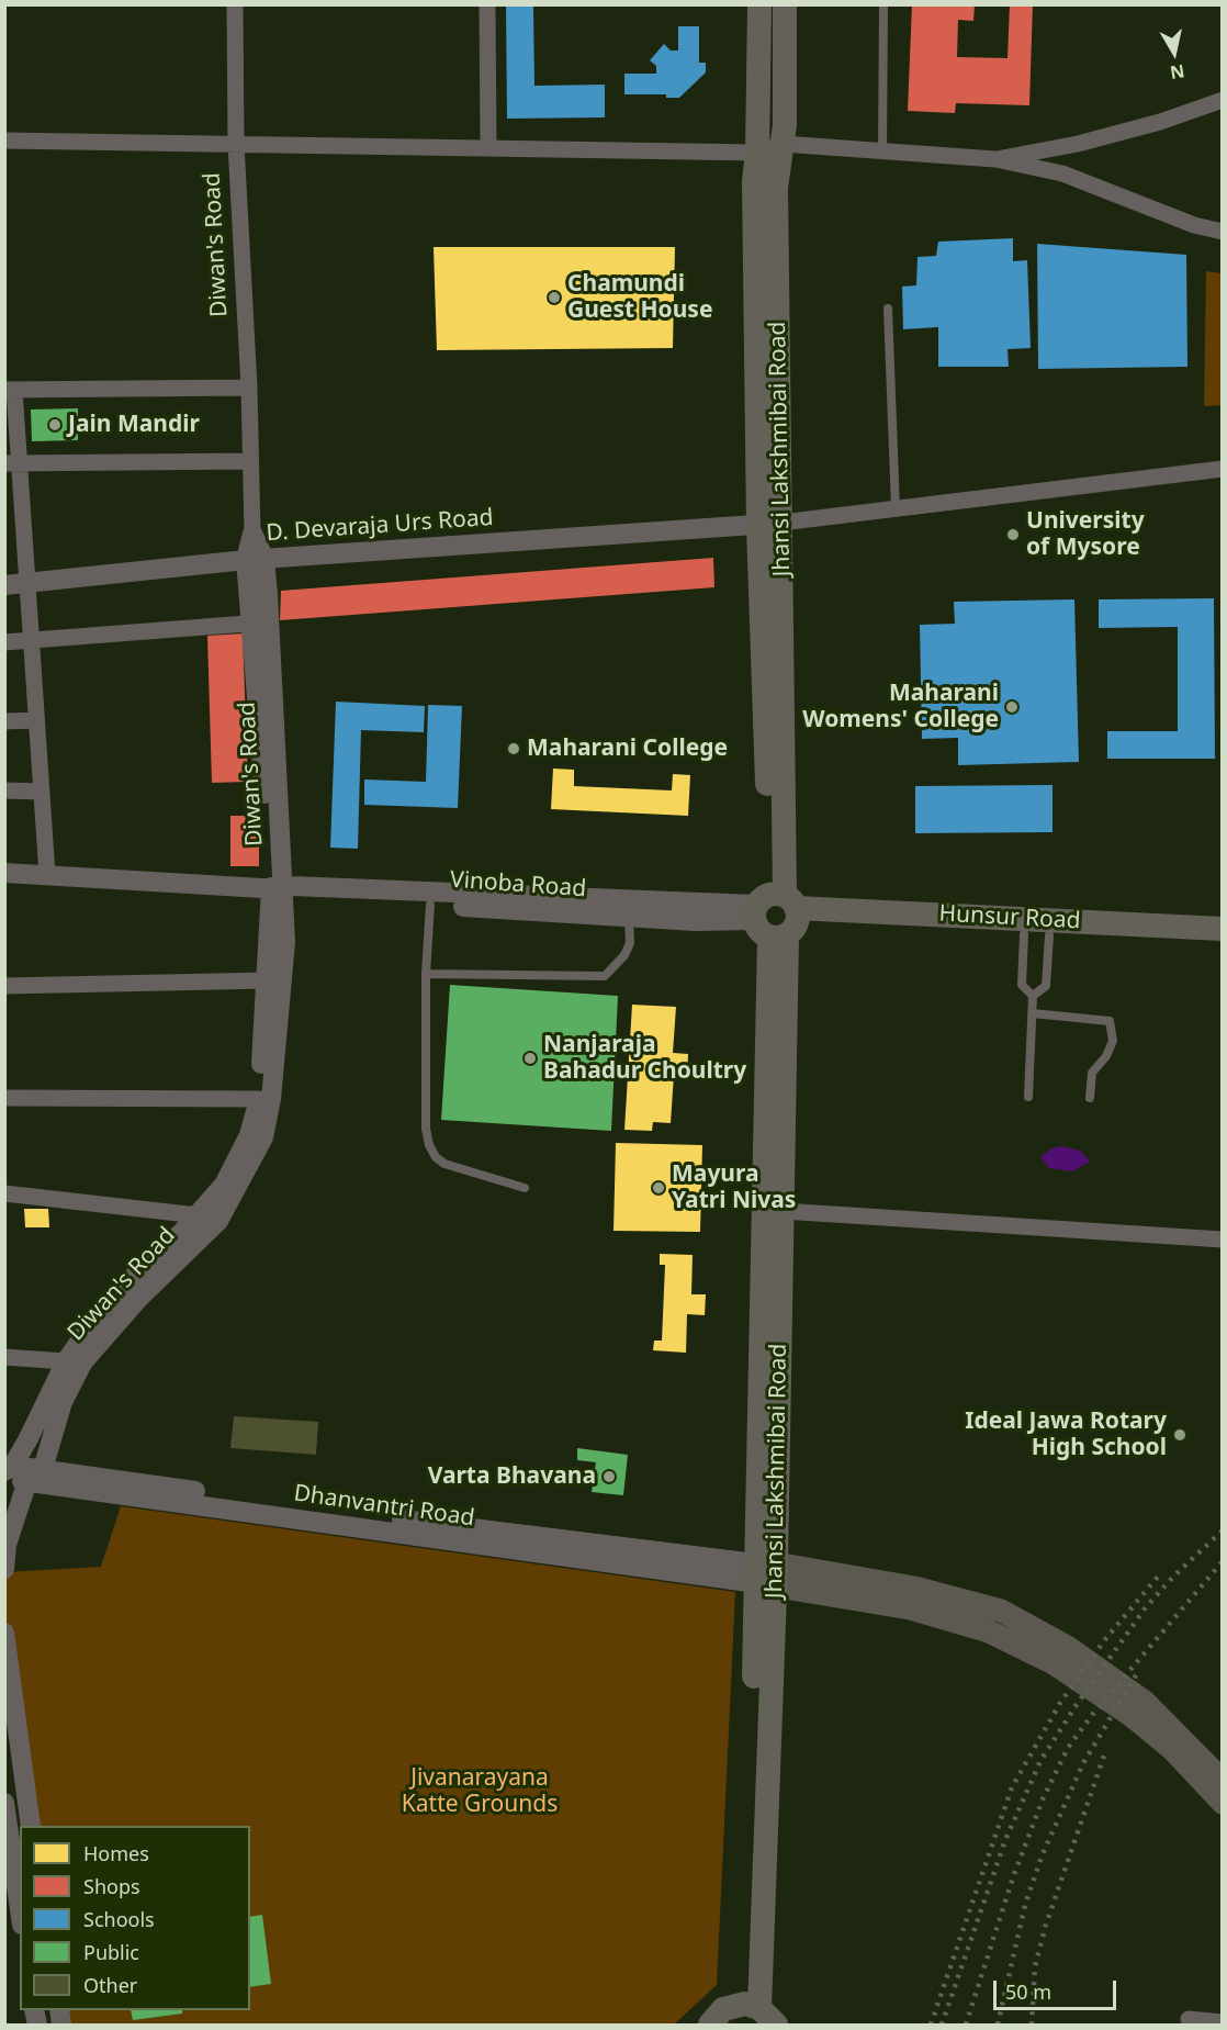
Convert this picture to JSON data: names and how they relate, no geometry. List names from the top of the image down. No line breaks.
{"streets":{"main road":["Jhansi Lakshmibai Road","Hunsur Road"],"street":["Diwan's Road","D. Devaraja Urs Road","Vinoba Road","Dhanvantri Road"]},"crossings":[["Diwan's Road","D. Devaraja Urs Road"],["Diwan's Road","Vinoba Road"],["Diwan's Road","Dhanvantri Road"],["Jhansi Lakshmibai Road","D. Devaraja Urs Road"],["Jhansi Lakshmibai Road","Vinoba Road"],["Jhansi Lakshmibai Road","Hunsur Road"],["Jhansi Lakshmibai Road","Dhanvantri Road"],["Vinoba Road","Hunsur Road"]],"parks":["Jivanarayana Katte Grounds"],"places":["Chamundi Guest House","Jain Mandir","University of Mysore","Maharani Womens' College","Maharani College","Nanjaraja Bahadur Choultry","Mayura Yatri Nivas","Ideal Jawa Rotary High School","Varta Bhavana"],"legend":["Homes","Shops","Schools","Public","Other"],"scale_bar":"50 m","north":"bottom"}
